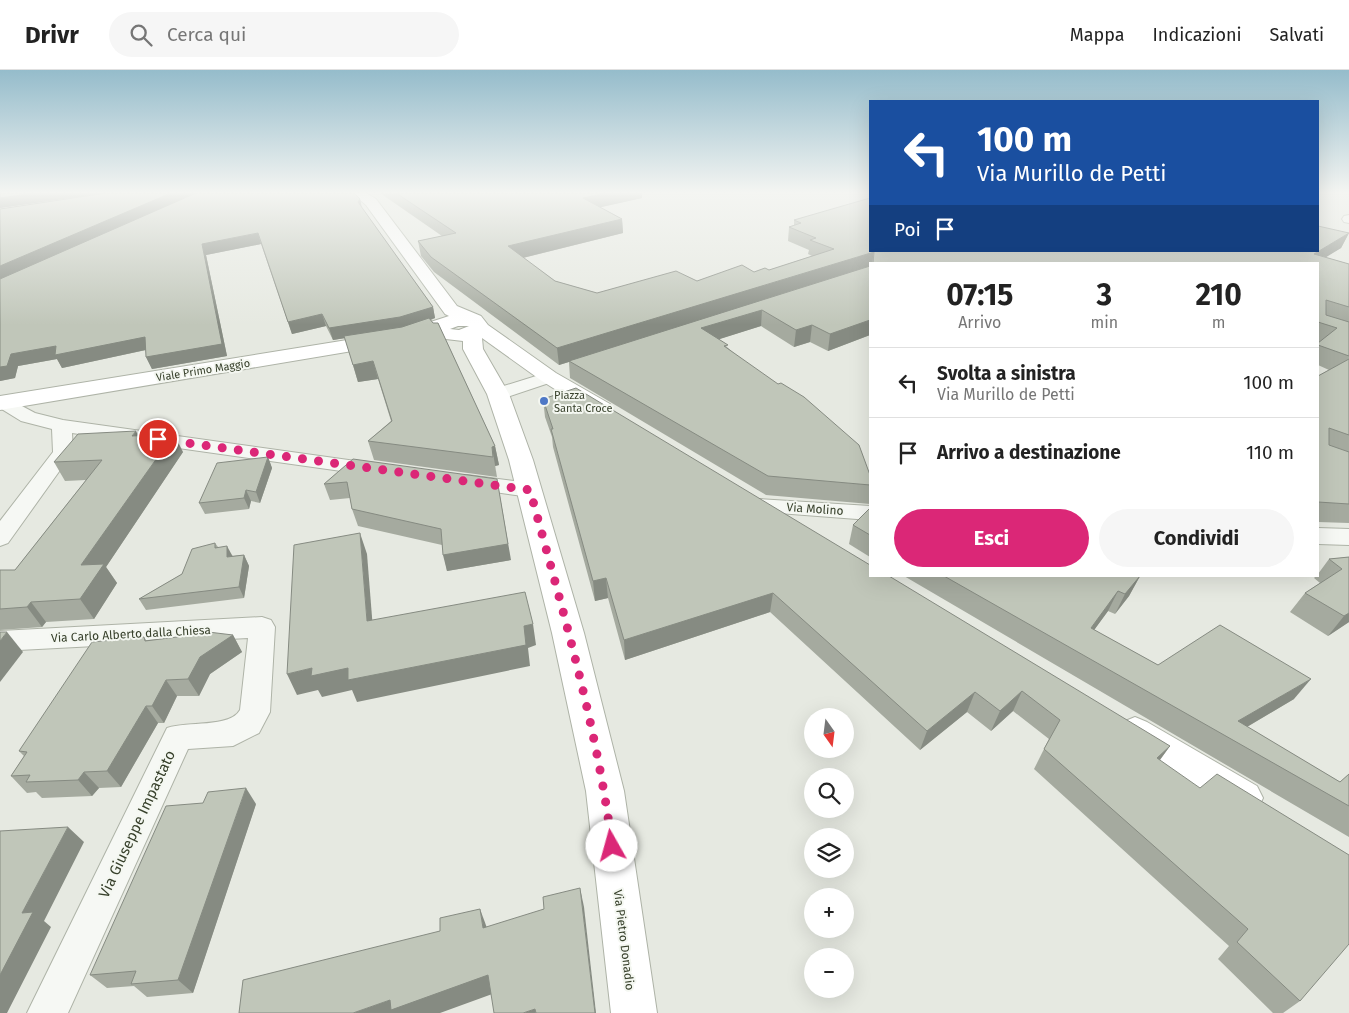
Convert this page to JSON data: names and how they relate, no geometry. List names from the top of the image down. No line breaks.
{"streets":{"main road":["Viale Primo Maggio","Via Pietro Donadio"],"street":["Via Molino","Via Carlo Alberto dalla Chiesa","Via Giuseppe Impastato"]},"crossings":[["Viale Primo Maggio","Via Pietro Donadio"],["Via Carlo Alberto dalla Chiesa","Via Giuseppe Impastato"]],"places":["Piazza Santa Croce"],"north":"bottom","page":{"header":"Drivr","search":"Cerca qui","nav":["Mappa","Indicazioni","Salvati"],"turn":["100 m","Via Murillo de Petti"],"then":"Poi","eta":["07:15","Arrivo","3","min","210","m"],"list":[{"name":"Svolta a sinistra","note":"Via Murillo de Petti","value":"100 m"},{"name":"Arrivo a destinazione","value":"110 m"}],"buttons":["Esci","Condividi"],"map_buttons":["+","−"]}}
